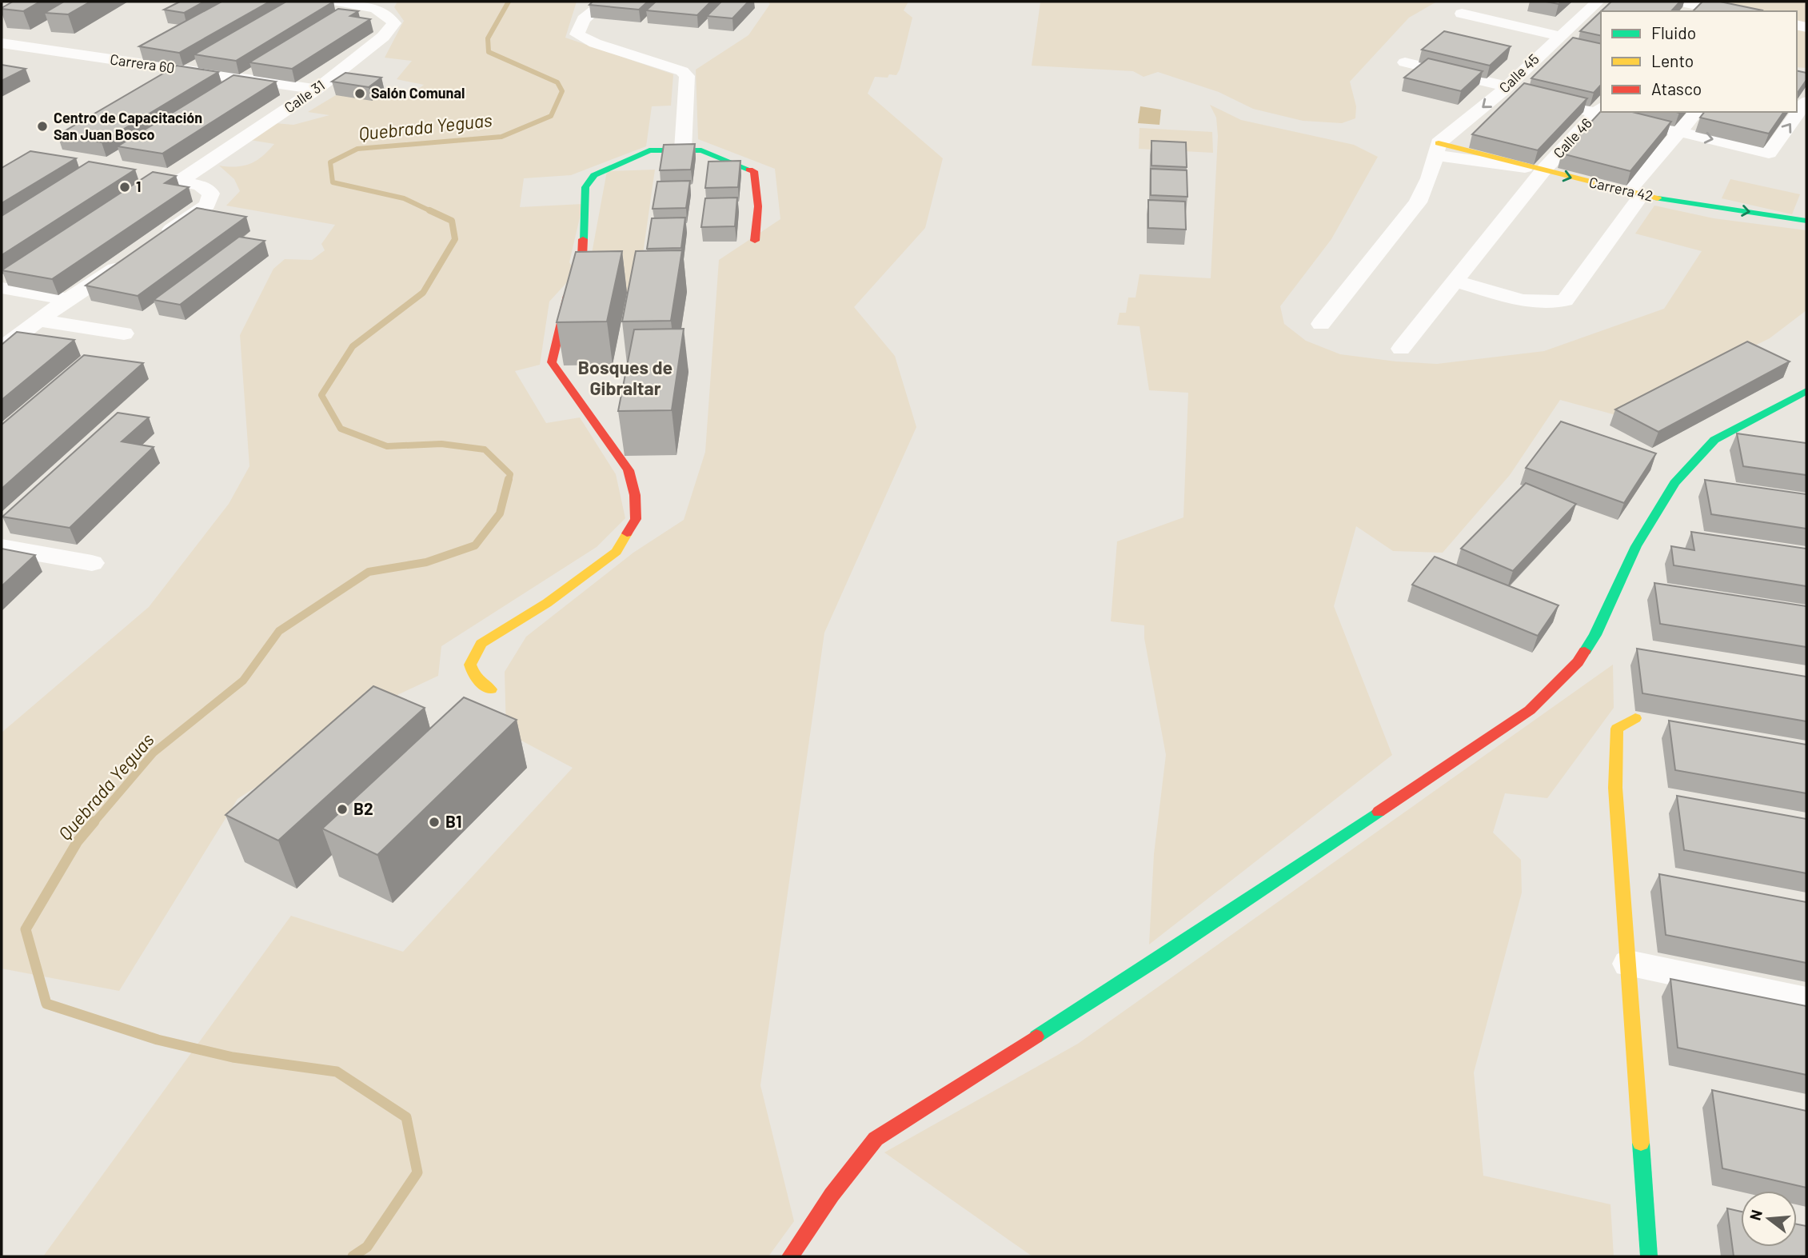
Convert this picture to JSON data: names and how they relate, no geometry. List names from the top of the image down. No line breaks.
{"streets":{"street":["Carrera 60","Calle 45","Calle 31","Calle 46","Carrera 42"]},"crossings":[["Carrera 60","Calle 31"],["Calle 46","Carrera 42"]],"one_way":["Calle 45"],"districts":["Bosques de Gibraltar"],"water":["Quebrada Yeguas"],"places":["Salón Comunal","Centro de Capacitación San Juan Bosco","1","B2","B1"],"legend":["Fluido","Lento","Atasco"],"north":"left"}
